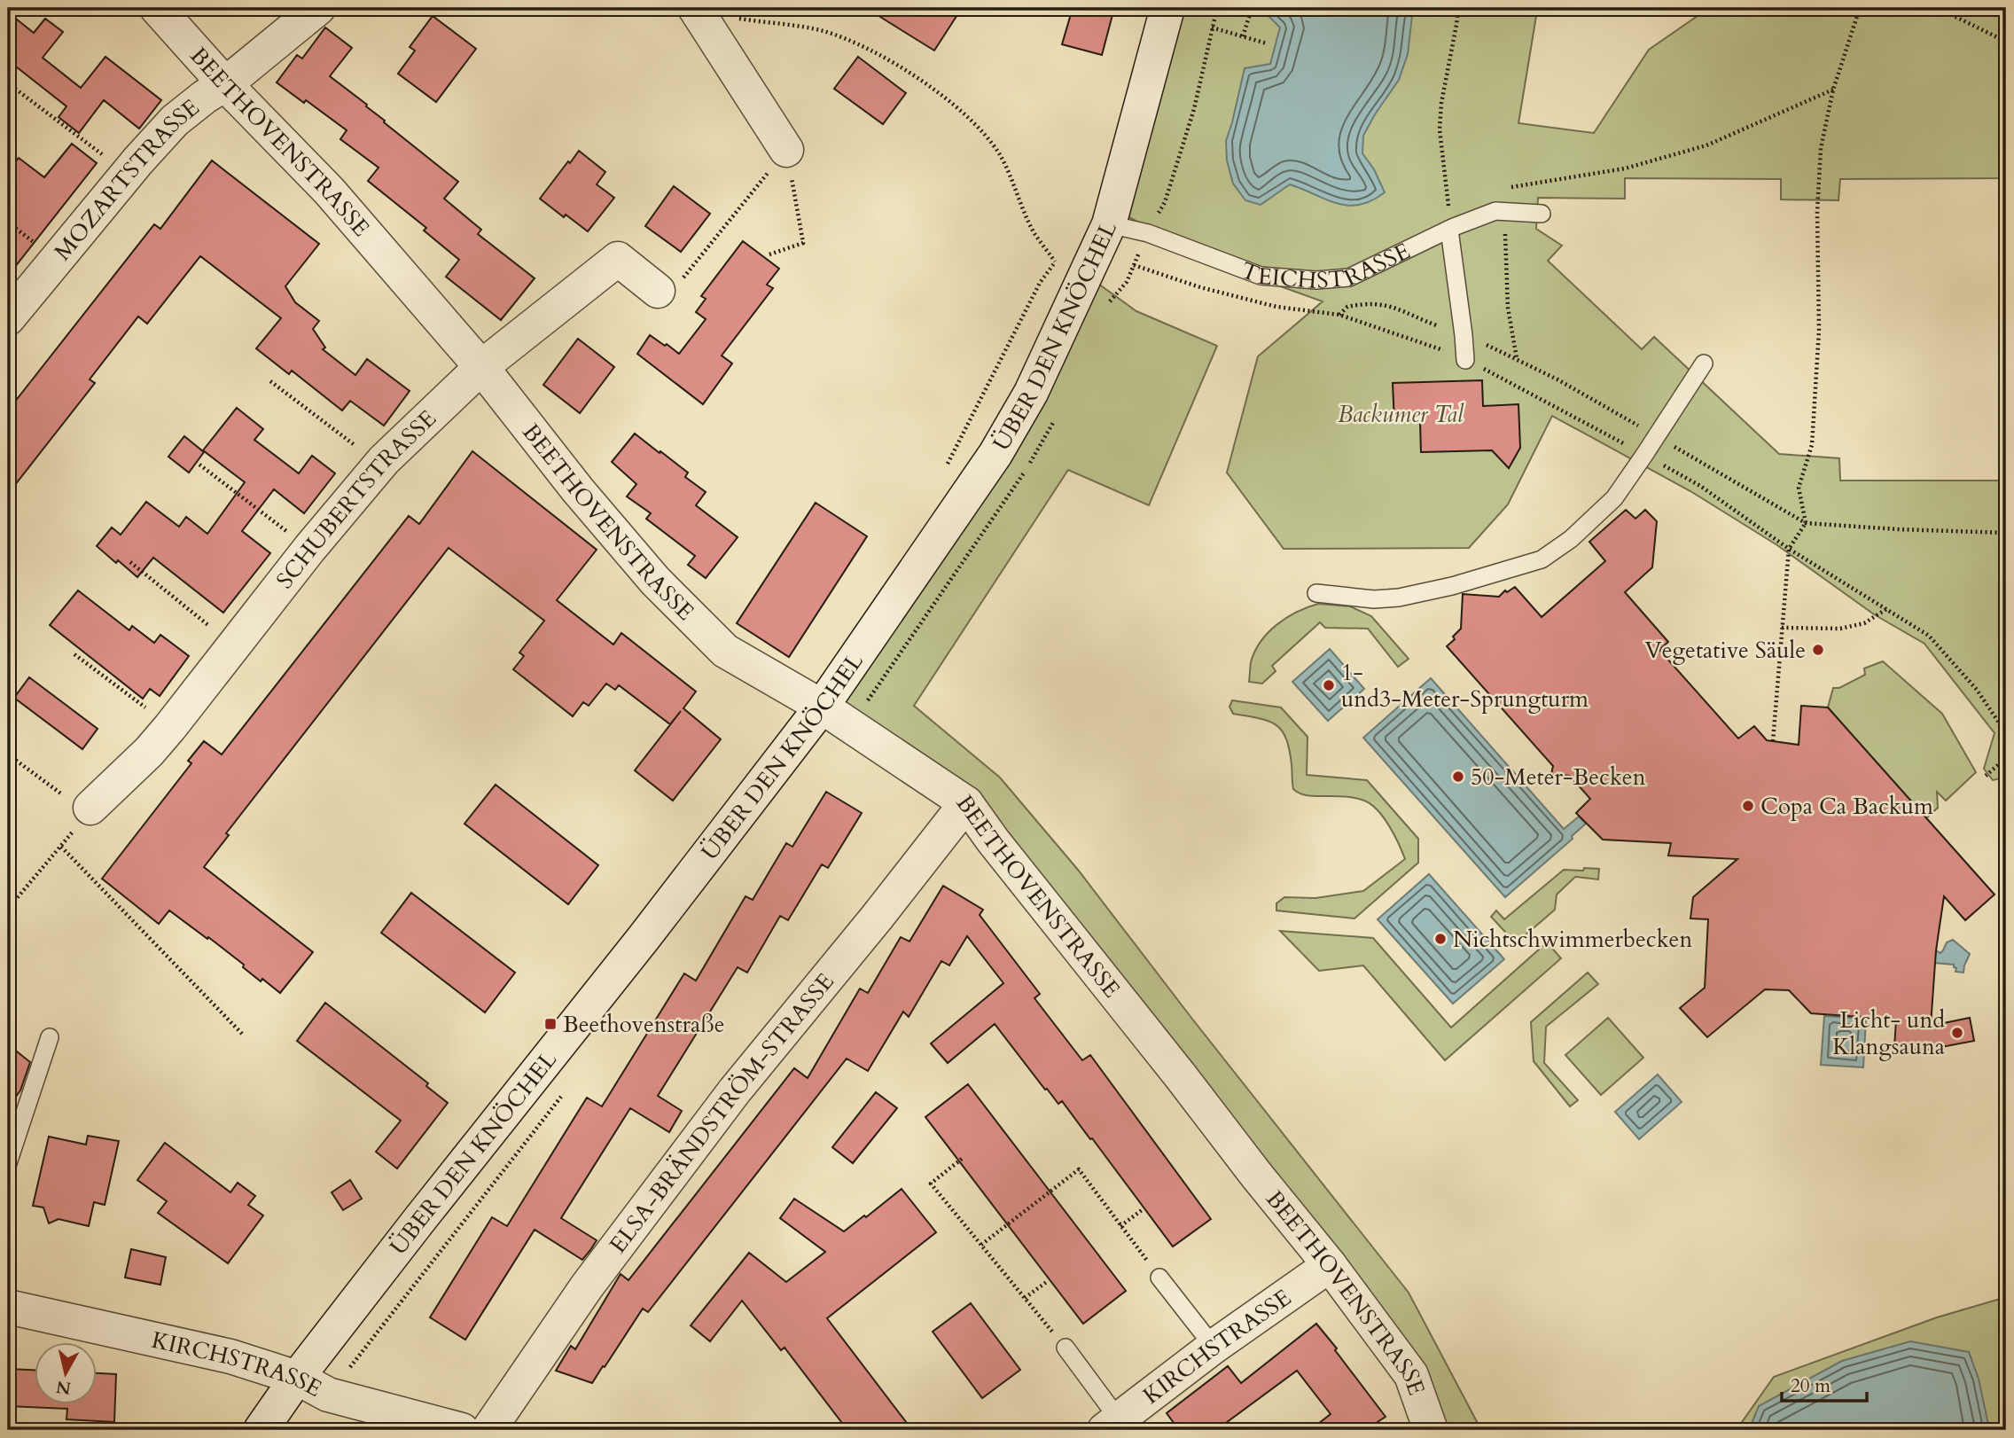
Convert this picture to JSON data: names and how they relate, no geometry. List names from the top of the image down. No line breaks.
{"streets":{"street":["BEETHOVENSTRASSE","MOZARTSTRASSE","ÜBER DEN KNÖCHEL","SCHUBERTSTRASSE","ELSA-BRÄNDSTRÖM-STRASSE","KIRCHSTRASSE"],"lane":["TEICHSTRASSE"]},"crossings":[["BEETHOVENSTRASSE","MOZARTSTRASSE"],["BEETHOVENSTRASSE","ÜBER DEN KNÖCHEL"],["BEETHOVENSTRASSE","SCHUBERTSTRASSE"],["BEETHOVENSTRASSE","ELSA-BRÄNDSTRÖM-STRASSE"],["BEETHOVENSTRASSE","KIRCHSTRASSE"],["TEICHSTRASSE","ÜBER DEN KNÖCHEL"],["ÜBER DEN KNÖCHEL","KIRCHSTRASSE"]],"parks":["Backumer Tal"],"places":{"other":["Vegetative Säule","1- und3-Meter-Sprungturm","50-Meter-Becken","Copa Ca Backum","Nichtschwimmerbecken","Licht- und Klangsauna"],"transit":["Beethovenstraße"]},"scale_bar":"20 m","north":"bottom"}
